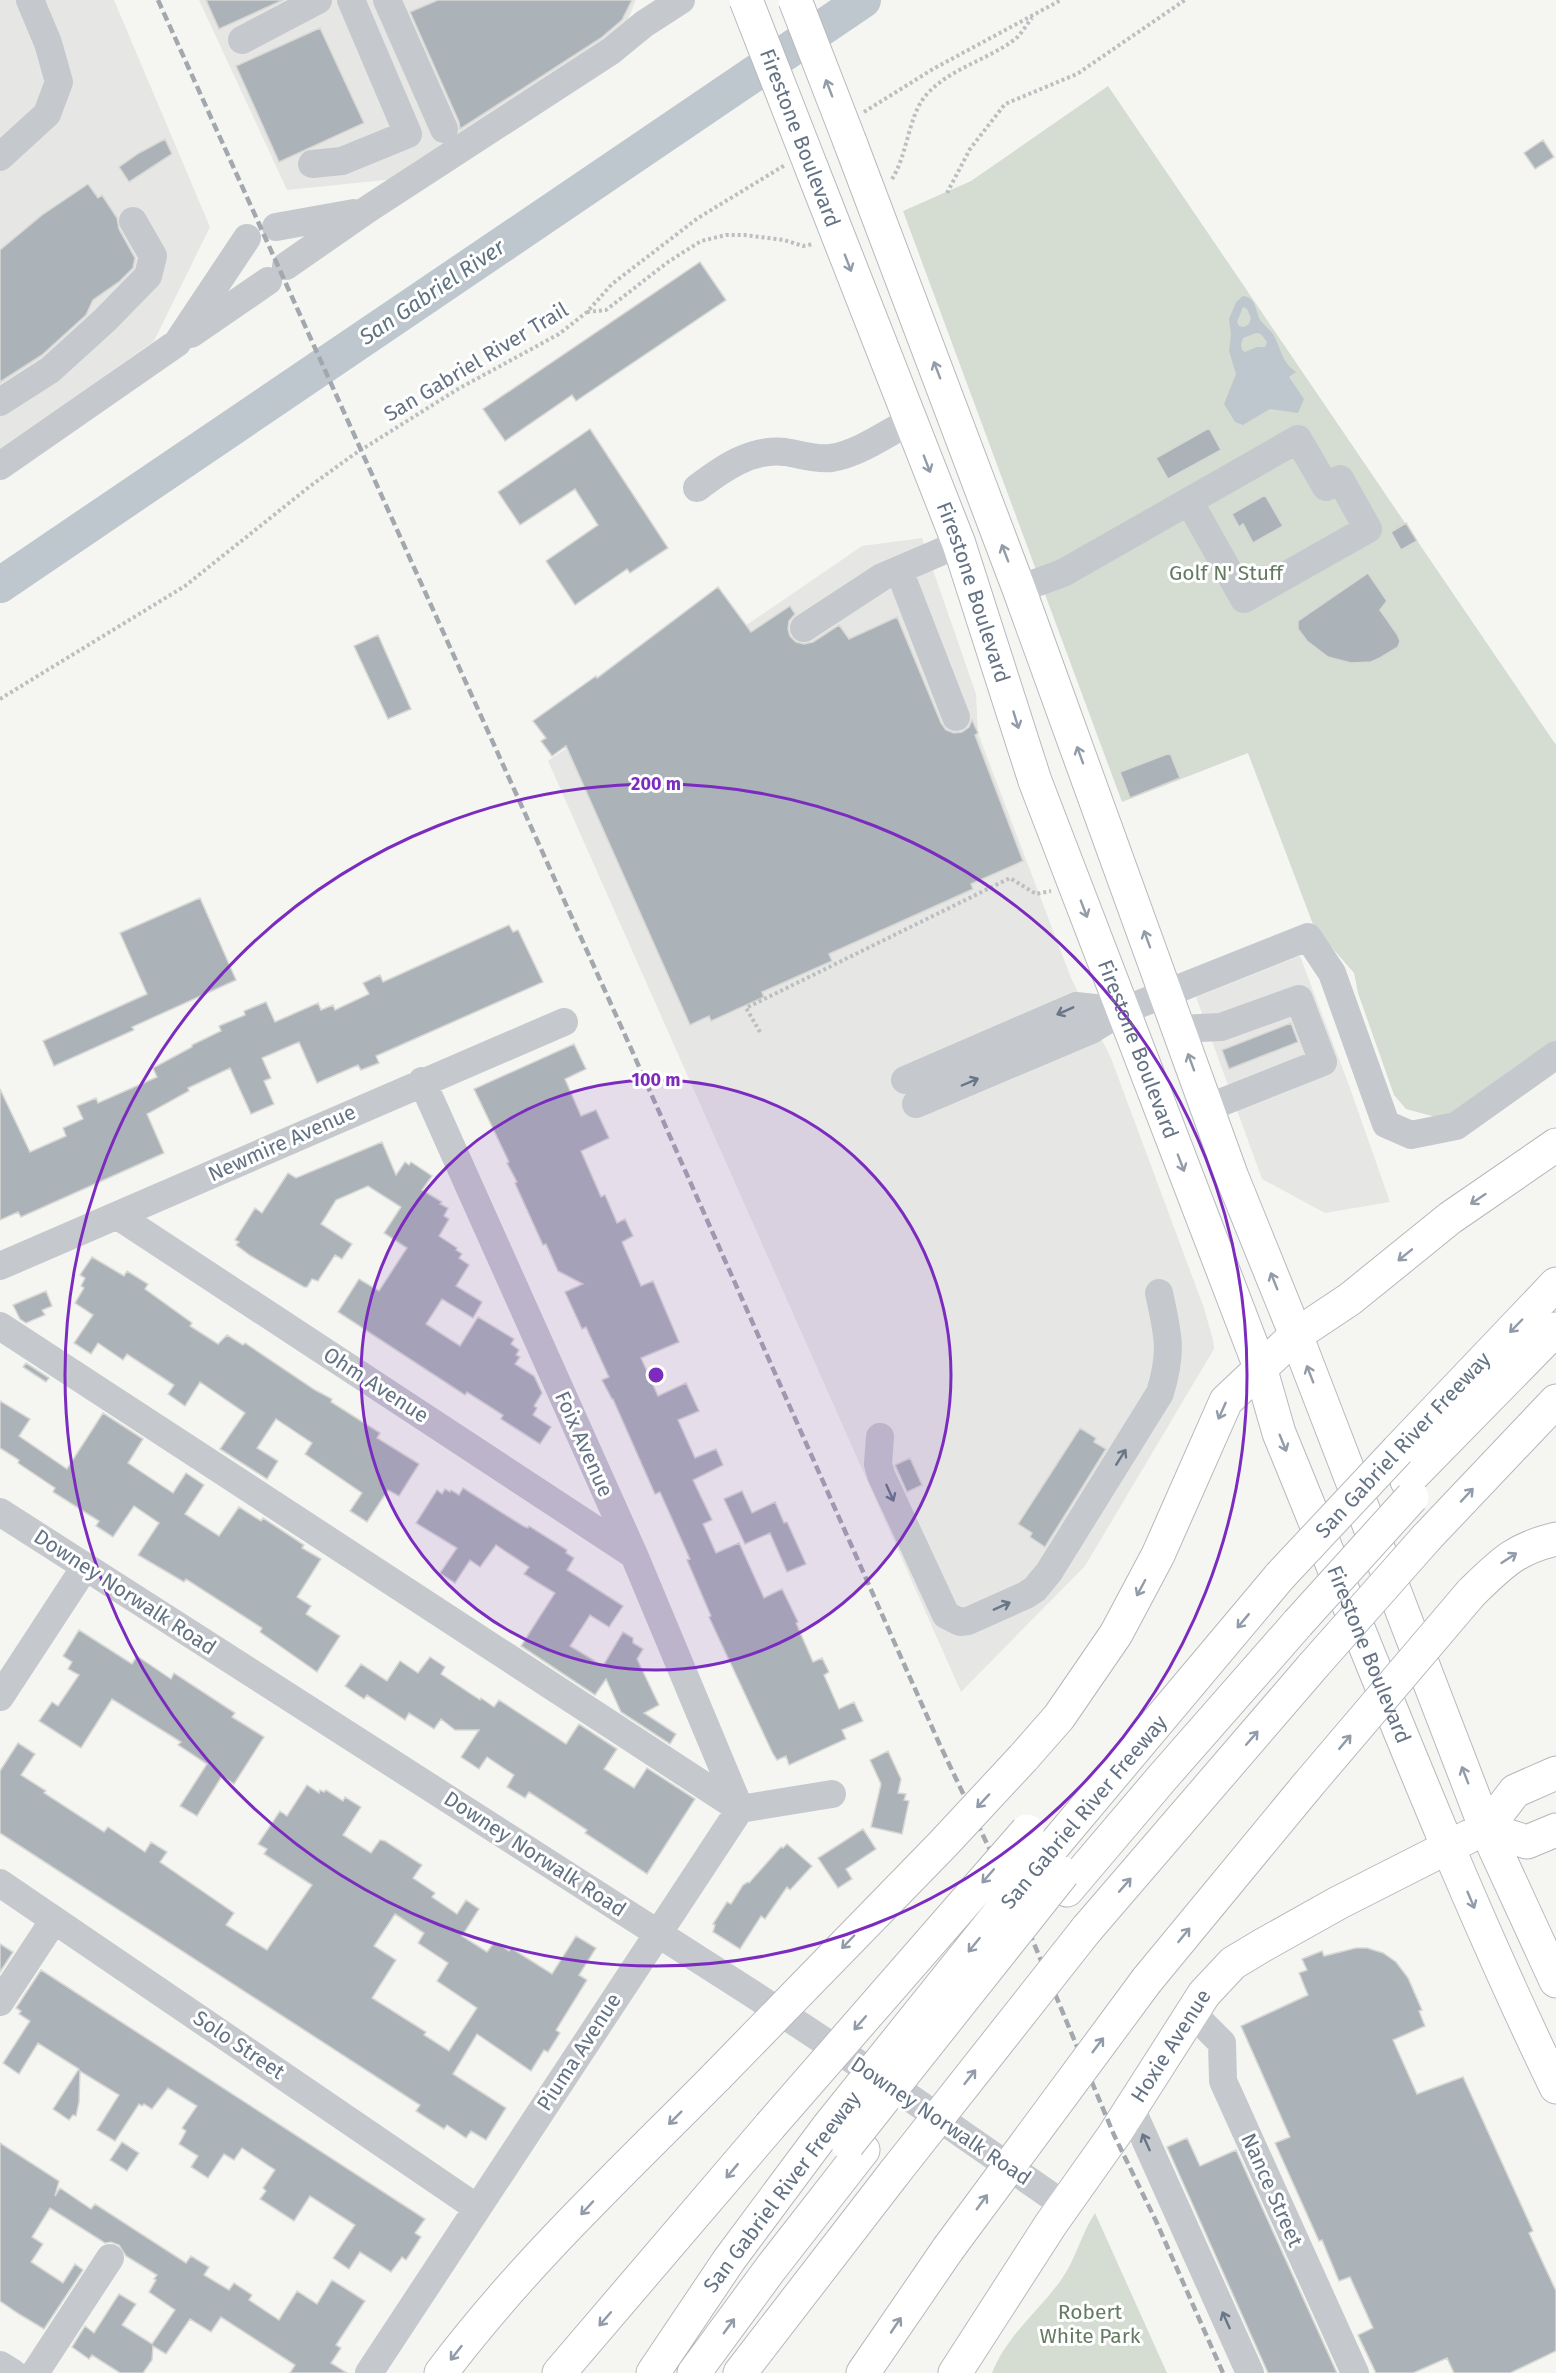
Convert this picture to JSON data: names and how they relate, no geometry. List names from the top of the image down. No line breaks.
{"streets":{"main road":["Firestone Boulevard","San Gabriel River Freeway","Hoxie Avenue"],"street":["Newmire Avenue","Ohm Avenue","Foix Avenue","Downey Norwalk Road","Solo Street","Piuma Avenue","Nance Street"],"path":["San Gabriel River Trail"]},"crossings":[["Firestone Boulevard","San Gabriel River Trail"],["Firestone Boulevard","Hoxie Avenue"],["Newmire Avenue","Ohm Avenue"],["Newmire Avenue","Foix Avenue"],["Ohm Avenue","Foix Avenue"],["Foix Avenue","Piuma Avenue"],["Downey Norwalk Road","Hoxie Avenue"],["Downey Norwalk Road","Piuma Avenue"],["Solo Street","Piuma Avenue"],["Hoxie Avenue","Nance Street"]],"water":["San Gabriel River"],"parks":["Golf N' Stuff","Robert White Park"],"rings":["200 m","100 m"]}
